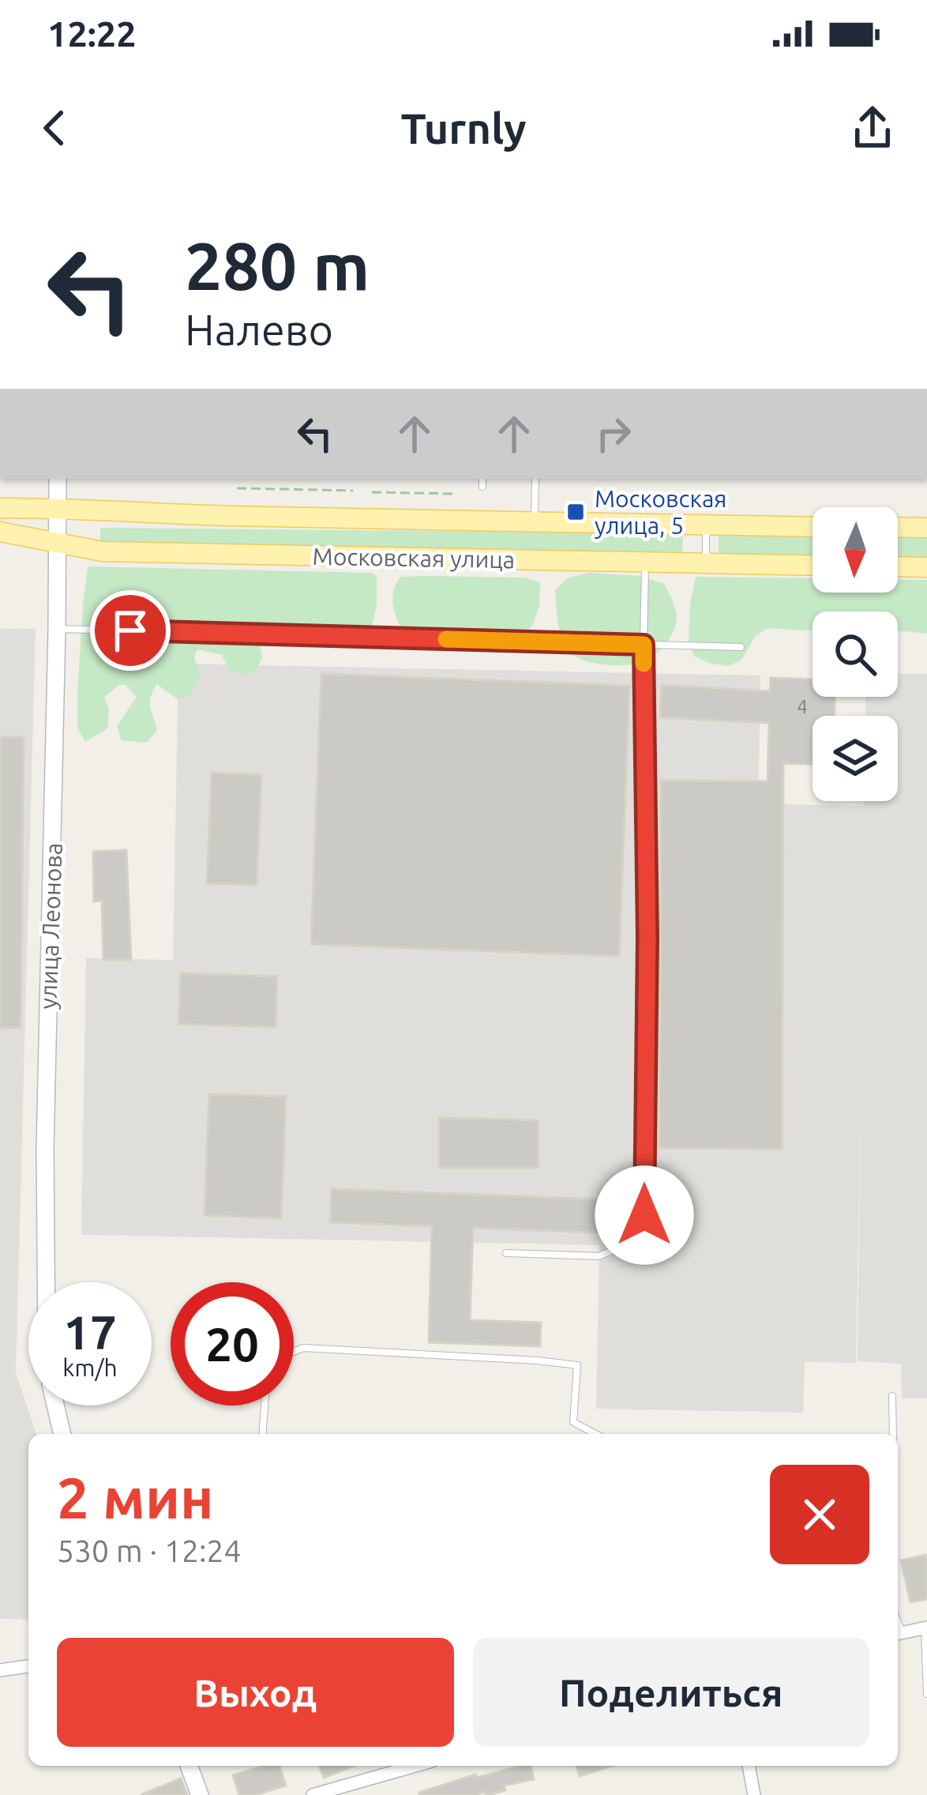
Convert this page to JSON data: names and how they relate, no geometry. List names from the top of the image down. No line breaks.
{"streets":{"main road":["Московская улица"],"street":["улица Леонова"]},"crossings":[["Московская улица","улица Леонова"]],"places":{"transit":["Московская улица, 5"]},"house_numbers":["4"],"north":"bottom","page":{"status":"12:22","header":"Turnly","turn":["280 m","Налево"],"speed":"17 km/h","limit":"20","heading":["2 мин","530 m · 12:24"],"buttons":["Выход","Поделиться"]}}
